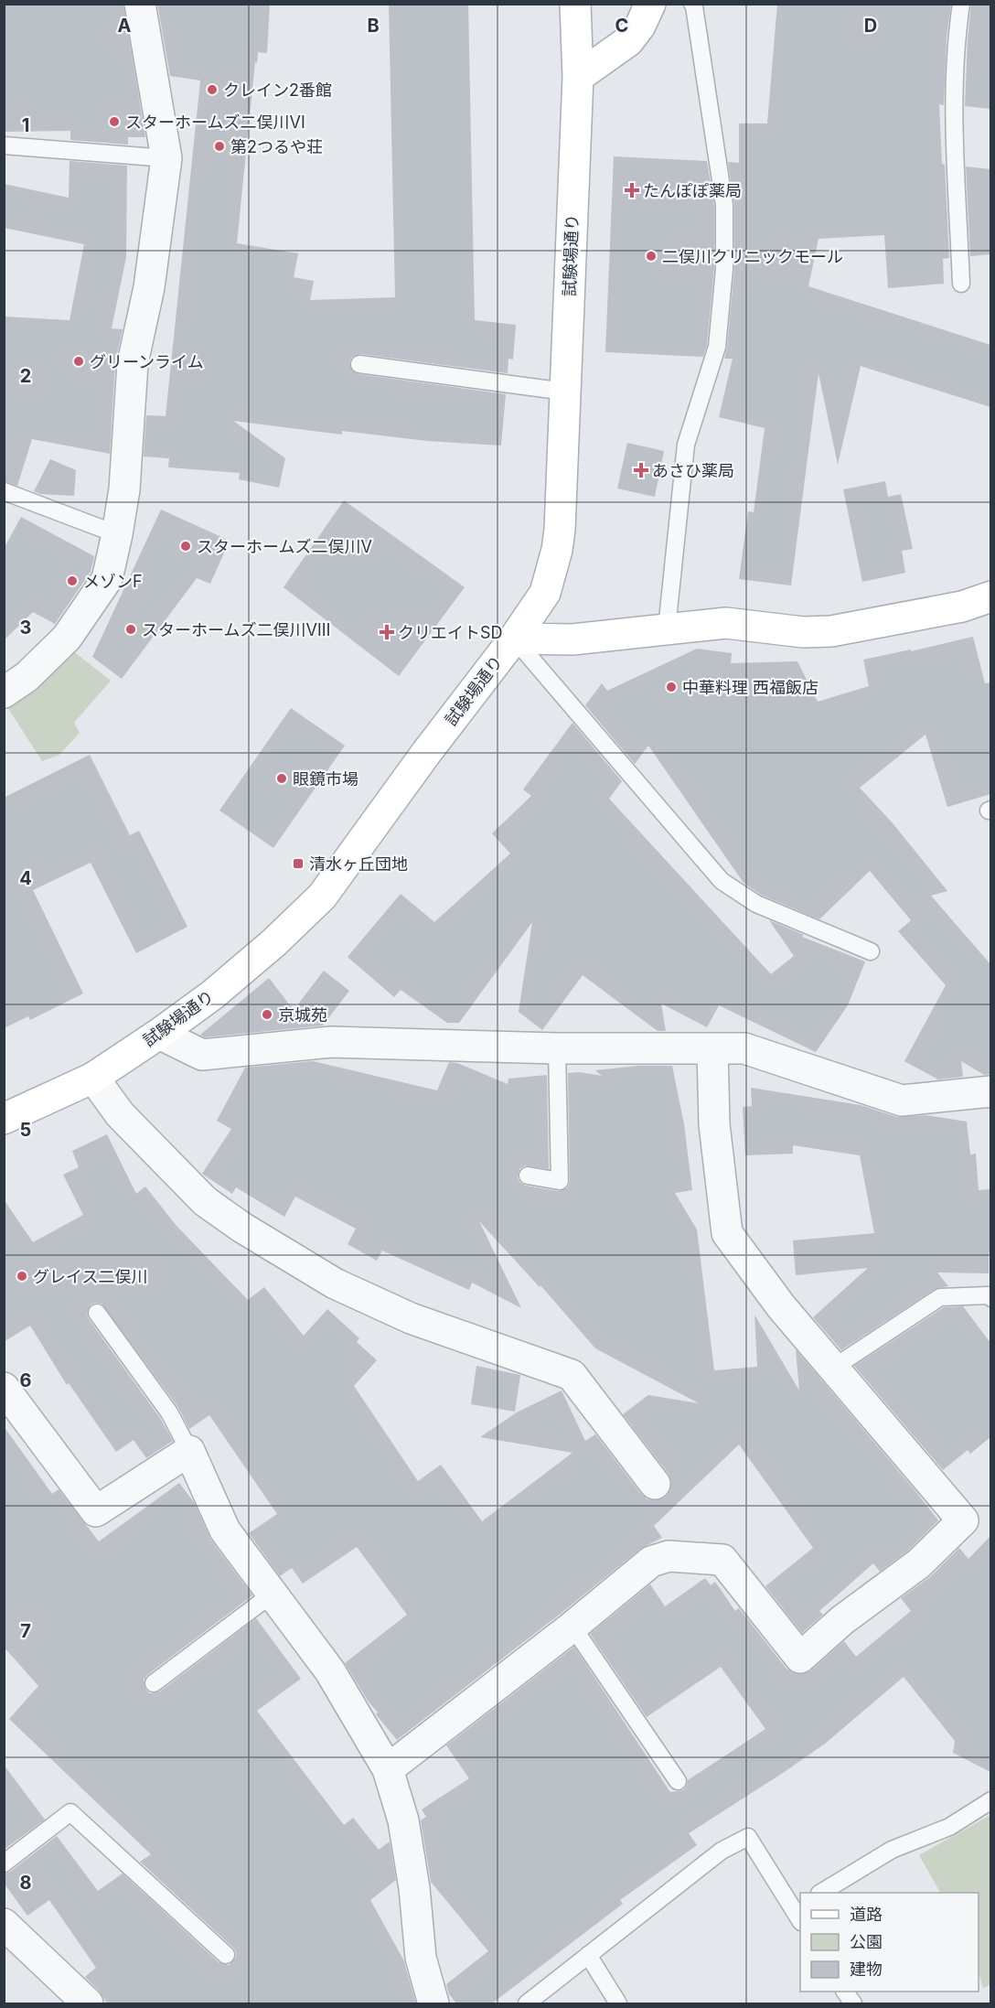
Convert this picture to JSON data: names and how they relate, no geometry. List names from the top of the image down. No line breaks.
{"streets":{"street":["試験場通り"]},"places":{"other":["クレイン2番館","スターホームズ二俣川VI","第2つるや荘","二俣川クリニックモール","グリーンライム","スターホームズ二俣川Ⅴ","メゾンF","スターホームズ二俣川Ⅷ","中華料理 西福飯店","眼鏡市場","京城苑","グレイス二俣川"],"health":["たんぽぽ薬局","あさひ薬局","クリエイトSD"],"transit":["清水ヶ丘団地"]},"legend":["道路","公園","建物"],"grid":{"columns":["A","B","C","D"],"rows":["1","2","3","4","5","6","7","8"]}}
